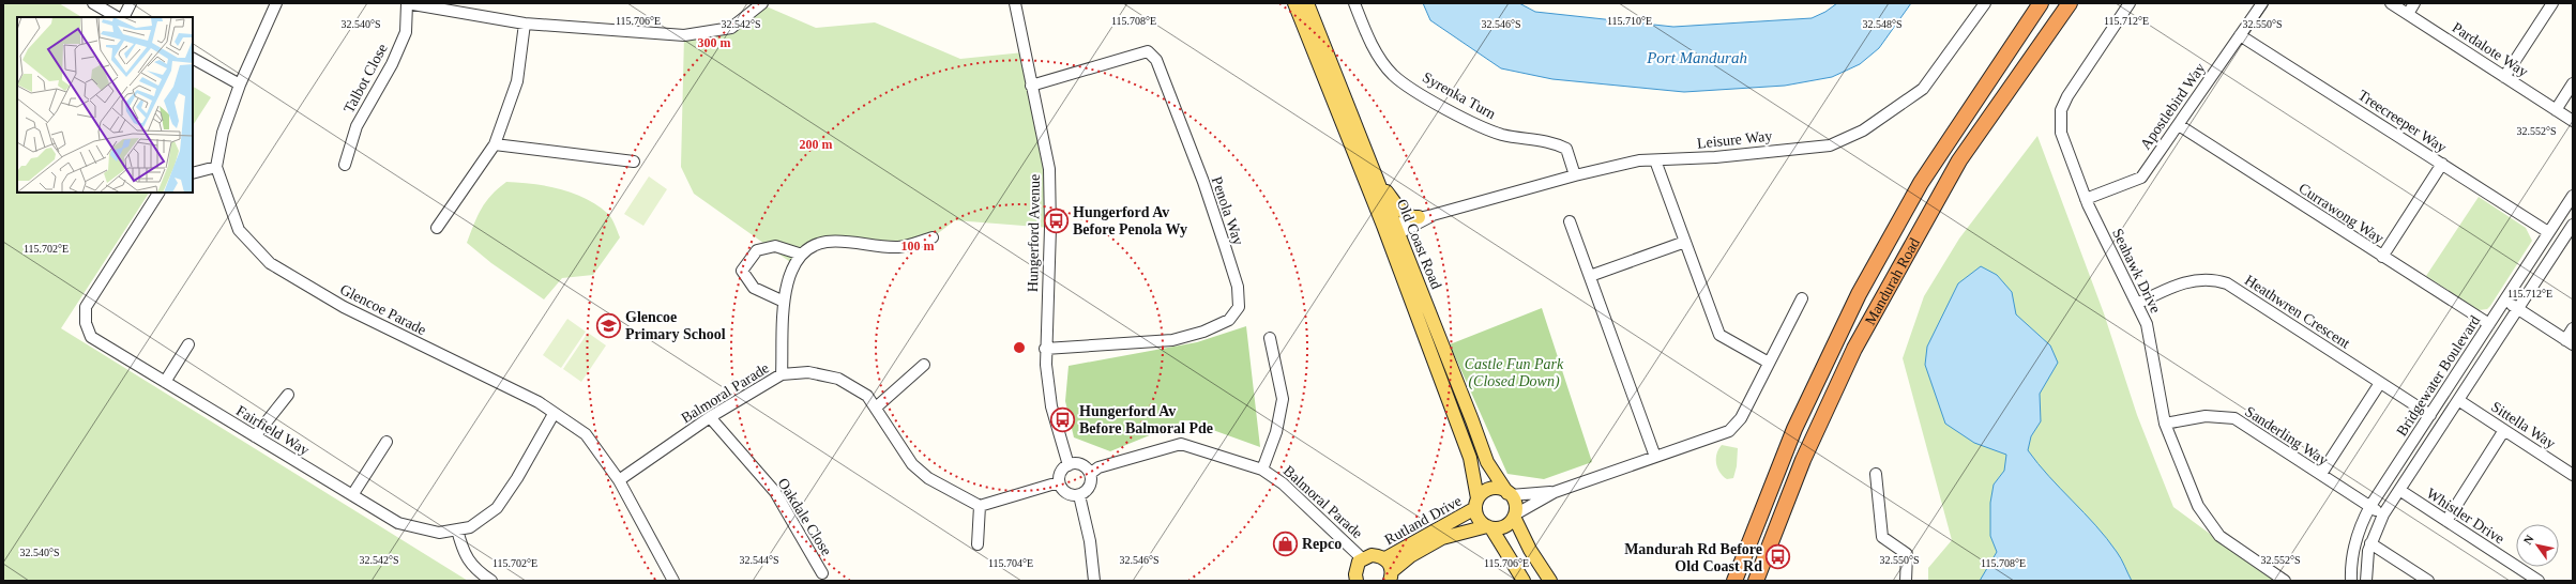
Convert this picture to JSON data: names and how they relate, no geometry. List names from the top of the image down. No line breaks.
{"streets":{"highway":["Mandurah Road"],"main road":["Old Coast Road","Rutland Drive"],"street":["Pardalote Way","Talbot Close","Syrenka Turn","Apostlebird Way","Treecreeper Way","Leisure Way","Penola Way","Currawong Way","Hungerford Avenue","Seahawk Drive","Glencoe Parade","Heathwren Crescent","Bridgewater Boulevard","Balmoral Parade","Sittella Way","Fairfield Way","Sanderling Way","Whistler Drive","Oakdale Close"]},"crossings":[["Syrenka Turn","Leisure Way"],["Apostlebird Way","Treecreeper Way"],["Apostlebird Way","Currawong Way"],["Apostlebird Way","Seahawk Drive"],["Treecreeper Way","Bridgewater Boulevard"],["Leisure Way","Old Coast Road"],["Penola Way","Hungerford Avenue"],["Currawong Way","Bridgewater Boulevard"],["Hungerford Avenue","Balmoral Parade"],["Old Coast Road","Rutland Drive"],["Seahawk Drive","Heathwren Crescent"],["Seahawk Drive","Sanderling Way"],["Glencoe Parade","Balmoral Parade"],["Glencoe Parade","Fairfield Way"],["Heathwren Crescent","Bridgewater Boulevard"],["Bridgewater Boulevard","Sittella Way"],["Bridgewater Boulevard","Sanderling Way"],["Bridgewater Boulevard","Whistler Drive"],["Balmoral Parade","Oakdale Close"]],"water":["Port Mandurah"],"parks":["Castle Fun Park (Closed Down)"],"places":{"bus stop":["Hungerford Av Before Penola Wy","Hungerford Av Before Balmoral Pde","Mandurah Rd Before Old Coast Rd"],"school or university":["Glencoe Primary School"],"shop":["Repco"]},"north":"top left","coordinates":["115.706°E","115.708°E","115.710°E","115.712°E","32.540°S","32.542°S","32.546°S","32.548°S","32.550°S","32.552°S","115.702°E","32.544°S","115.704°E"],"rings":["300 m","200 m","100 m"]}
